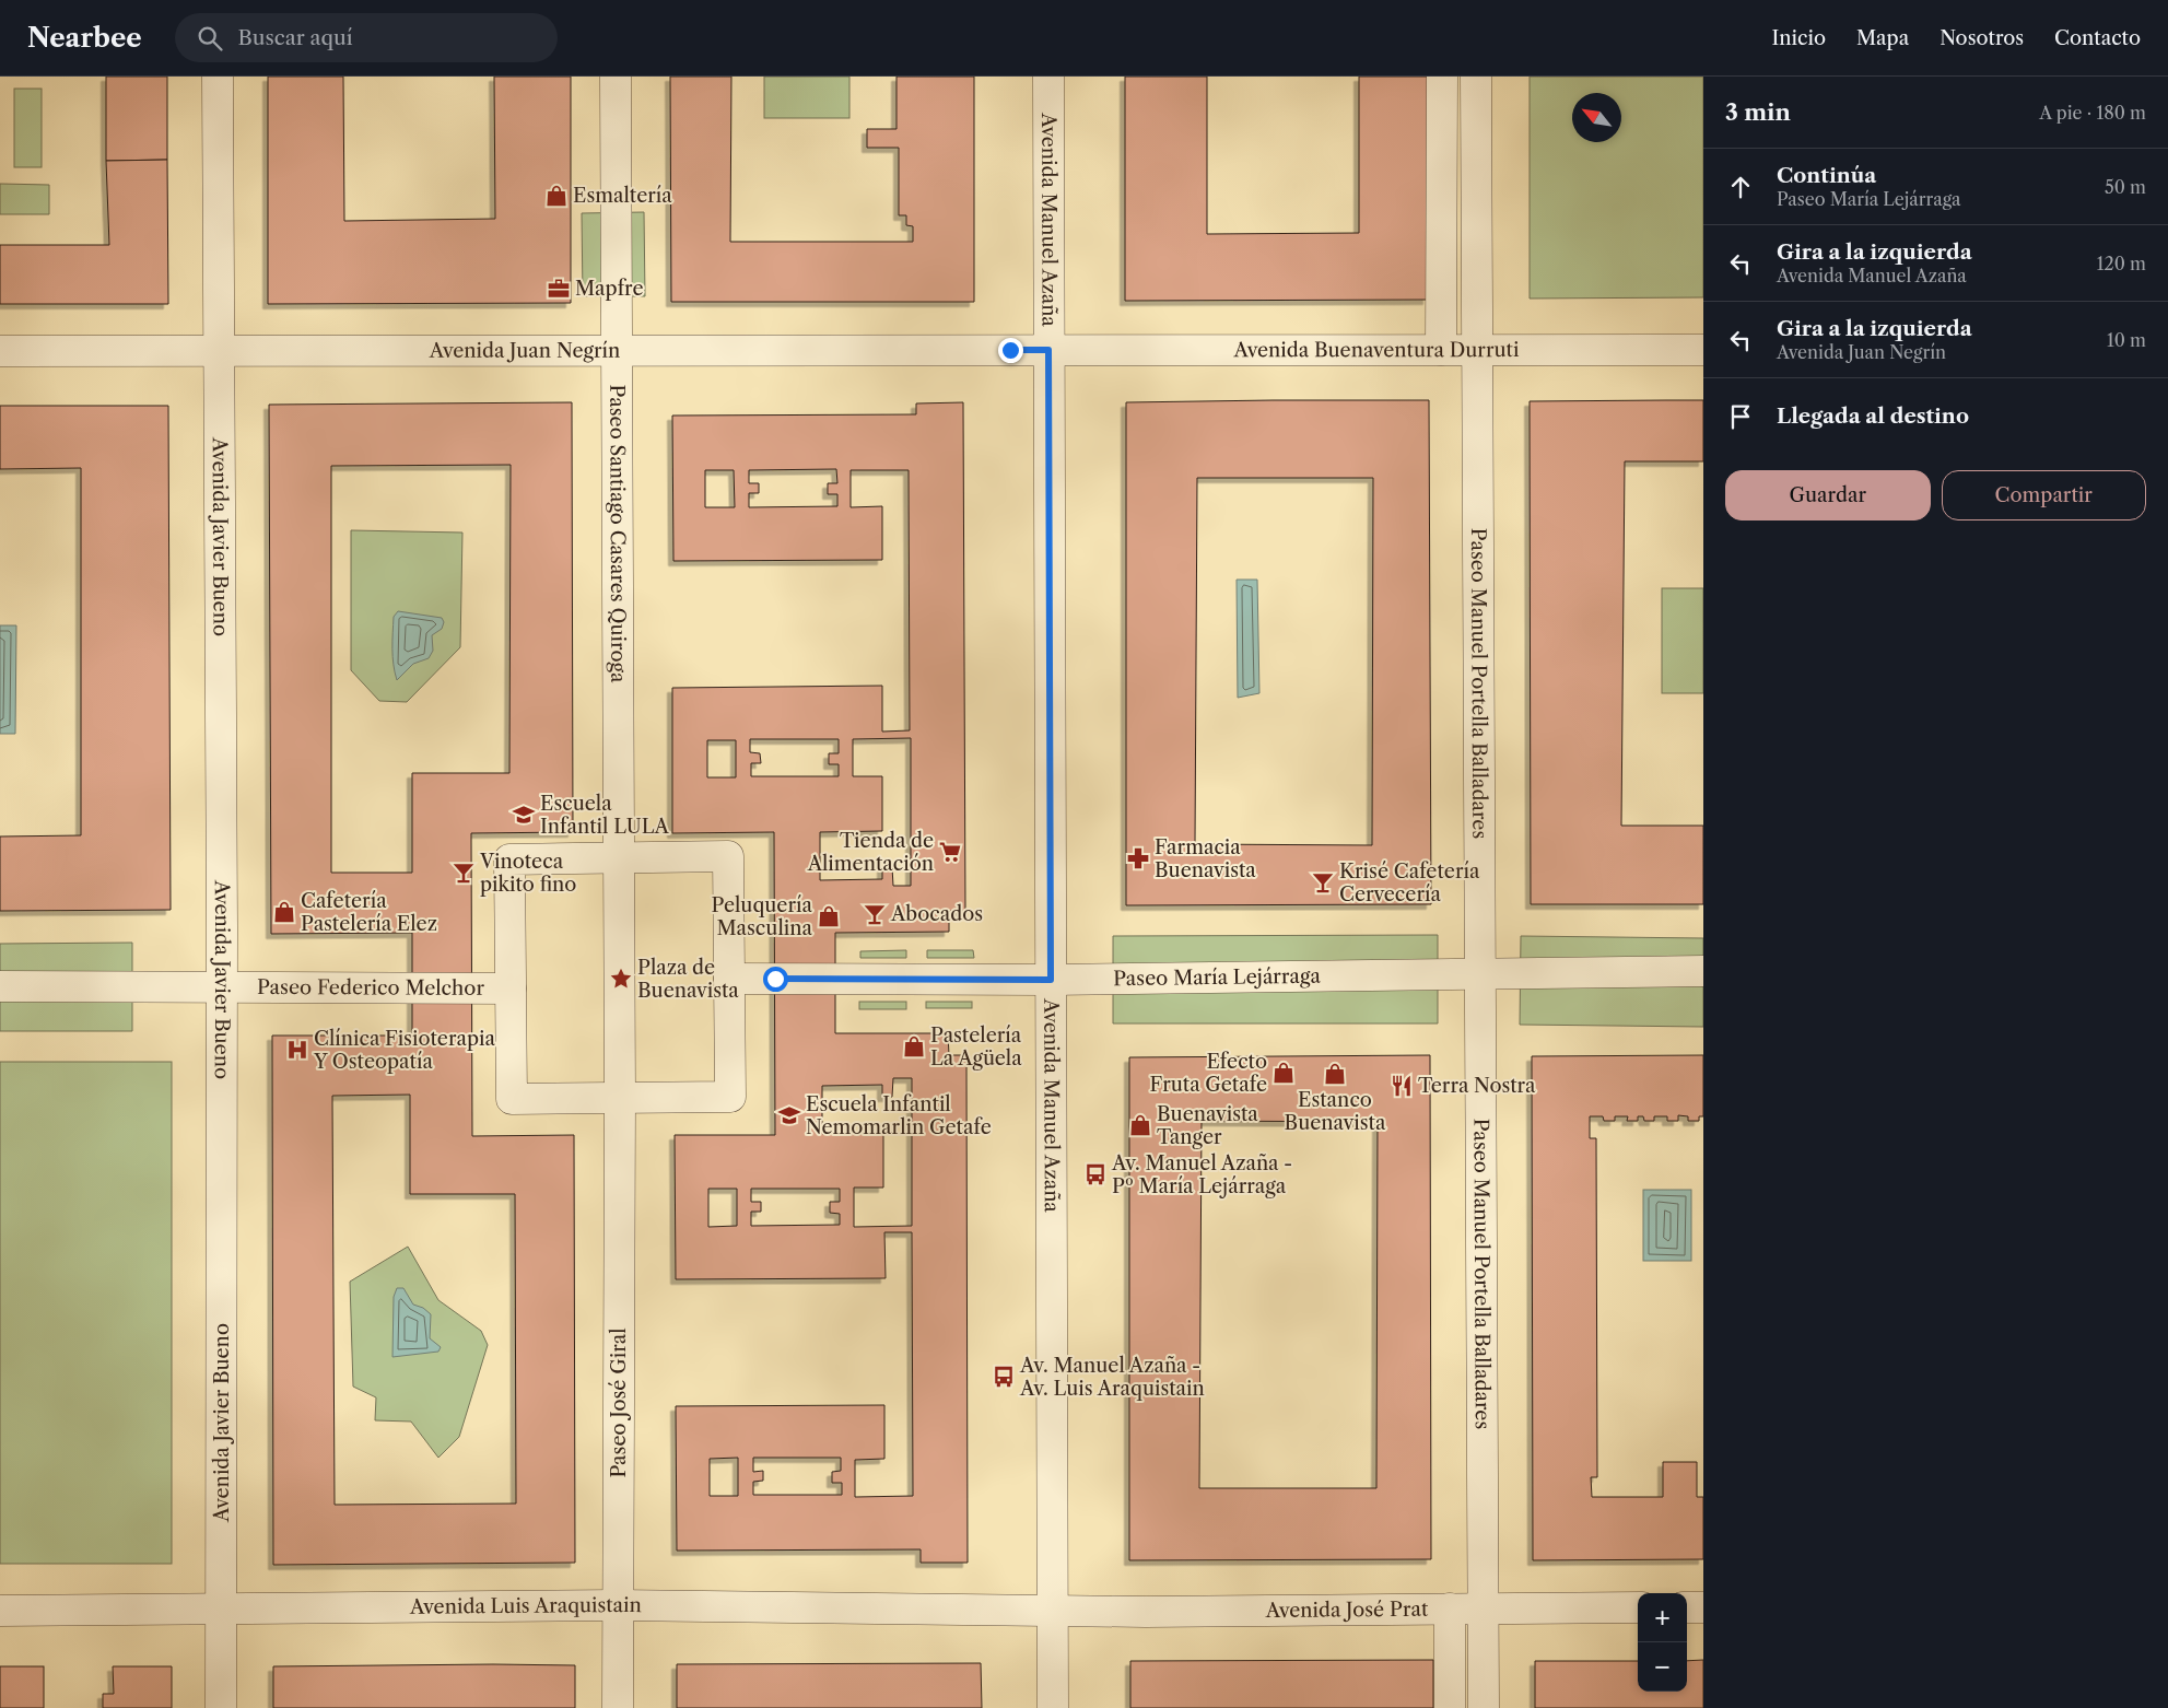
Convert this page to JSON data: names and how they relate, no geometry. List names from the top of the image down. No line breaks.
{"streets":{"street":["Avenida Manuel Azaña","Avenida Buenaventura Durruti","Avenida Juan Negrín","Paseo Santiago Casares Quiroga","Avenida Javier Bueno","Paseo Manuel Portella Balladares","Paseo María Lejárraga","Paseo Federico Melchor","Paseo José Giral","Avenida Luis Araquistain","Avenida José Prat"]},"crossings":[["Avenida Manuel Azaña","Avenida Buenaventura Durruti"],["Avenida Manuel Azaña","Avenida Juan Negrín"],["Avenida Manuel Azaña","Paseo María Lejárraga"],["Avenida Manuel Azaña","Avenida Luis Araquistain"],["Avenida Manuel Azaña","Avenida José Prat"],["Avenida Buenaventura Durruti","Avenida Juan Negrín"],["Avenida Buenaventura Durruti","Paseo Manuel Portella Balladares"],["Avenida Juan Negrín","Paseo Santiago Casares Quiroga"],["Avenida Juan Negrín","Avenida Javier Bueno"],["Paseo Santiago Casares Quiroga","Paseo José Giral"],["Avenida Javier Bueno","Paseo Federico Melchor"],["Avenida Javier Bueno","Avenida Luis Araquistain"],["Paseo Manuel Portella Balladares","Paseo María Lejárraga"],["Paseo Manuel Portella Balladares","Avenida José Prat"],["Paseo José Giral","Avenida Luis Araquistain"],["Avenida Luis Araquistain","Avenida José Prat"]],"places":{"shop":["Esmaltería","Cafetería Pastelería Elez","Peluquería Masculina","Pastelería La Agüela","Efecto Fruta Getafe","Estanco Buenavista","Buenavista Tanger"],"office":["Mapfre"],"school or university":["Escuela Infantil LULA","Escuela Infantil Nemomarlin Getafe"],"supermarket":["Tienda de Alimentación"],"pharmacy":["Farmacia Buenavista"],"bar":["Vinoteca pikito fino","Krisé Cafetería Cervecería","Abocados"],"place":["Plaza de Buenavista"],"hospital":["Clínica Fisioterapia Y Osteopatía"],"restaurant":["Terra Nostra"],"bus stop":["Av. Manuel Azaña - Pº María Lejárraga","Av. Manuel Azaña - Av. Luis Araquistain"]},"north":"top left","page":{"header":"Nearbee","search":"Buscar aquí","nav":["Inicio","Mapa","Nosotros","Contacto"],"heading":["3 min","A pie · 180 m"],"list":[["Continúa","Paseo María Lejárraga","50 m"],["Gira a la izquierda","Avenida Manuel Azaña","120 m"],["Gira a la izquierda","Avenida Juan Negrín","10 m"],"Llegada al destino"],"buttons":["Guardar","Compartir"],"map_buttons":["+","−"]}}
